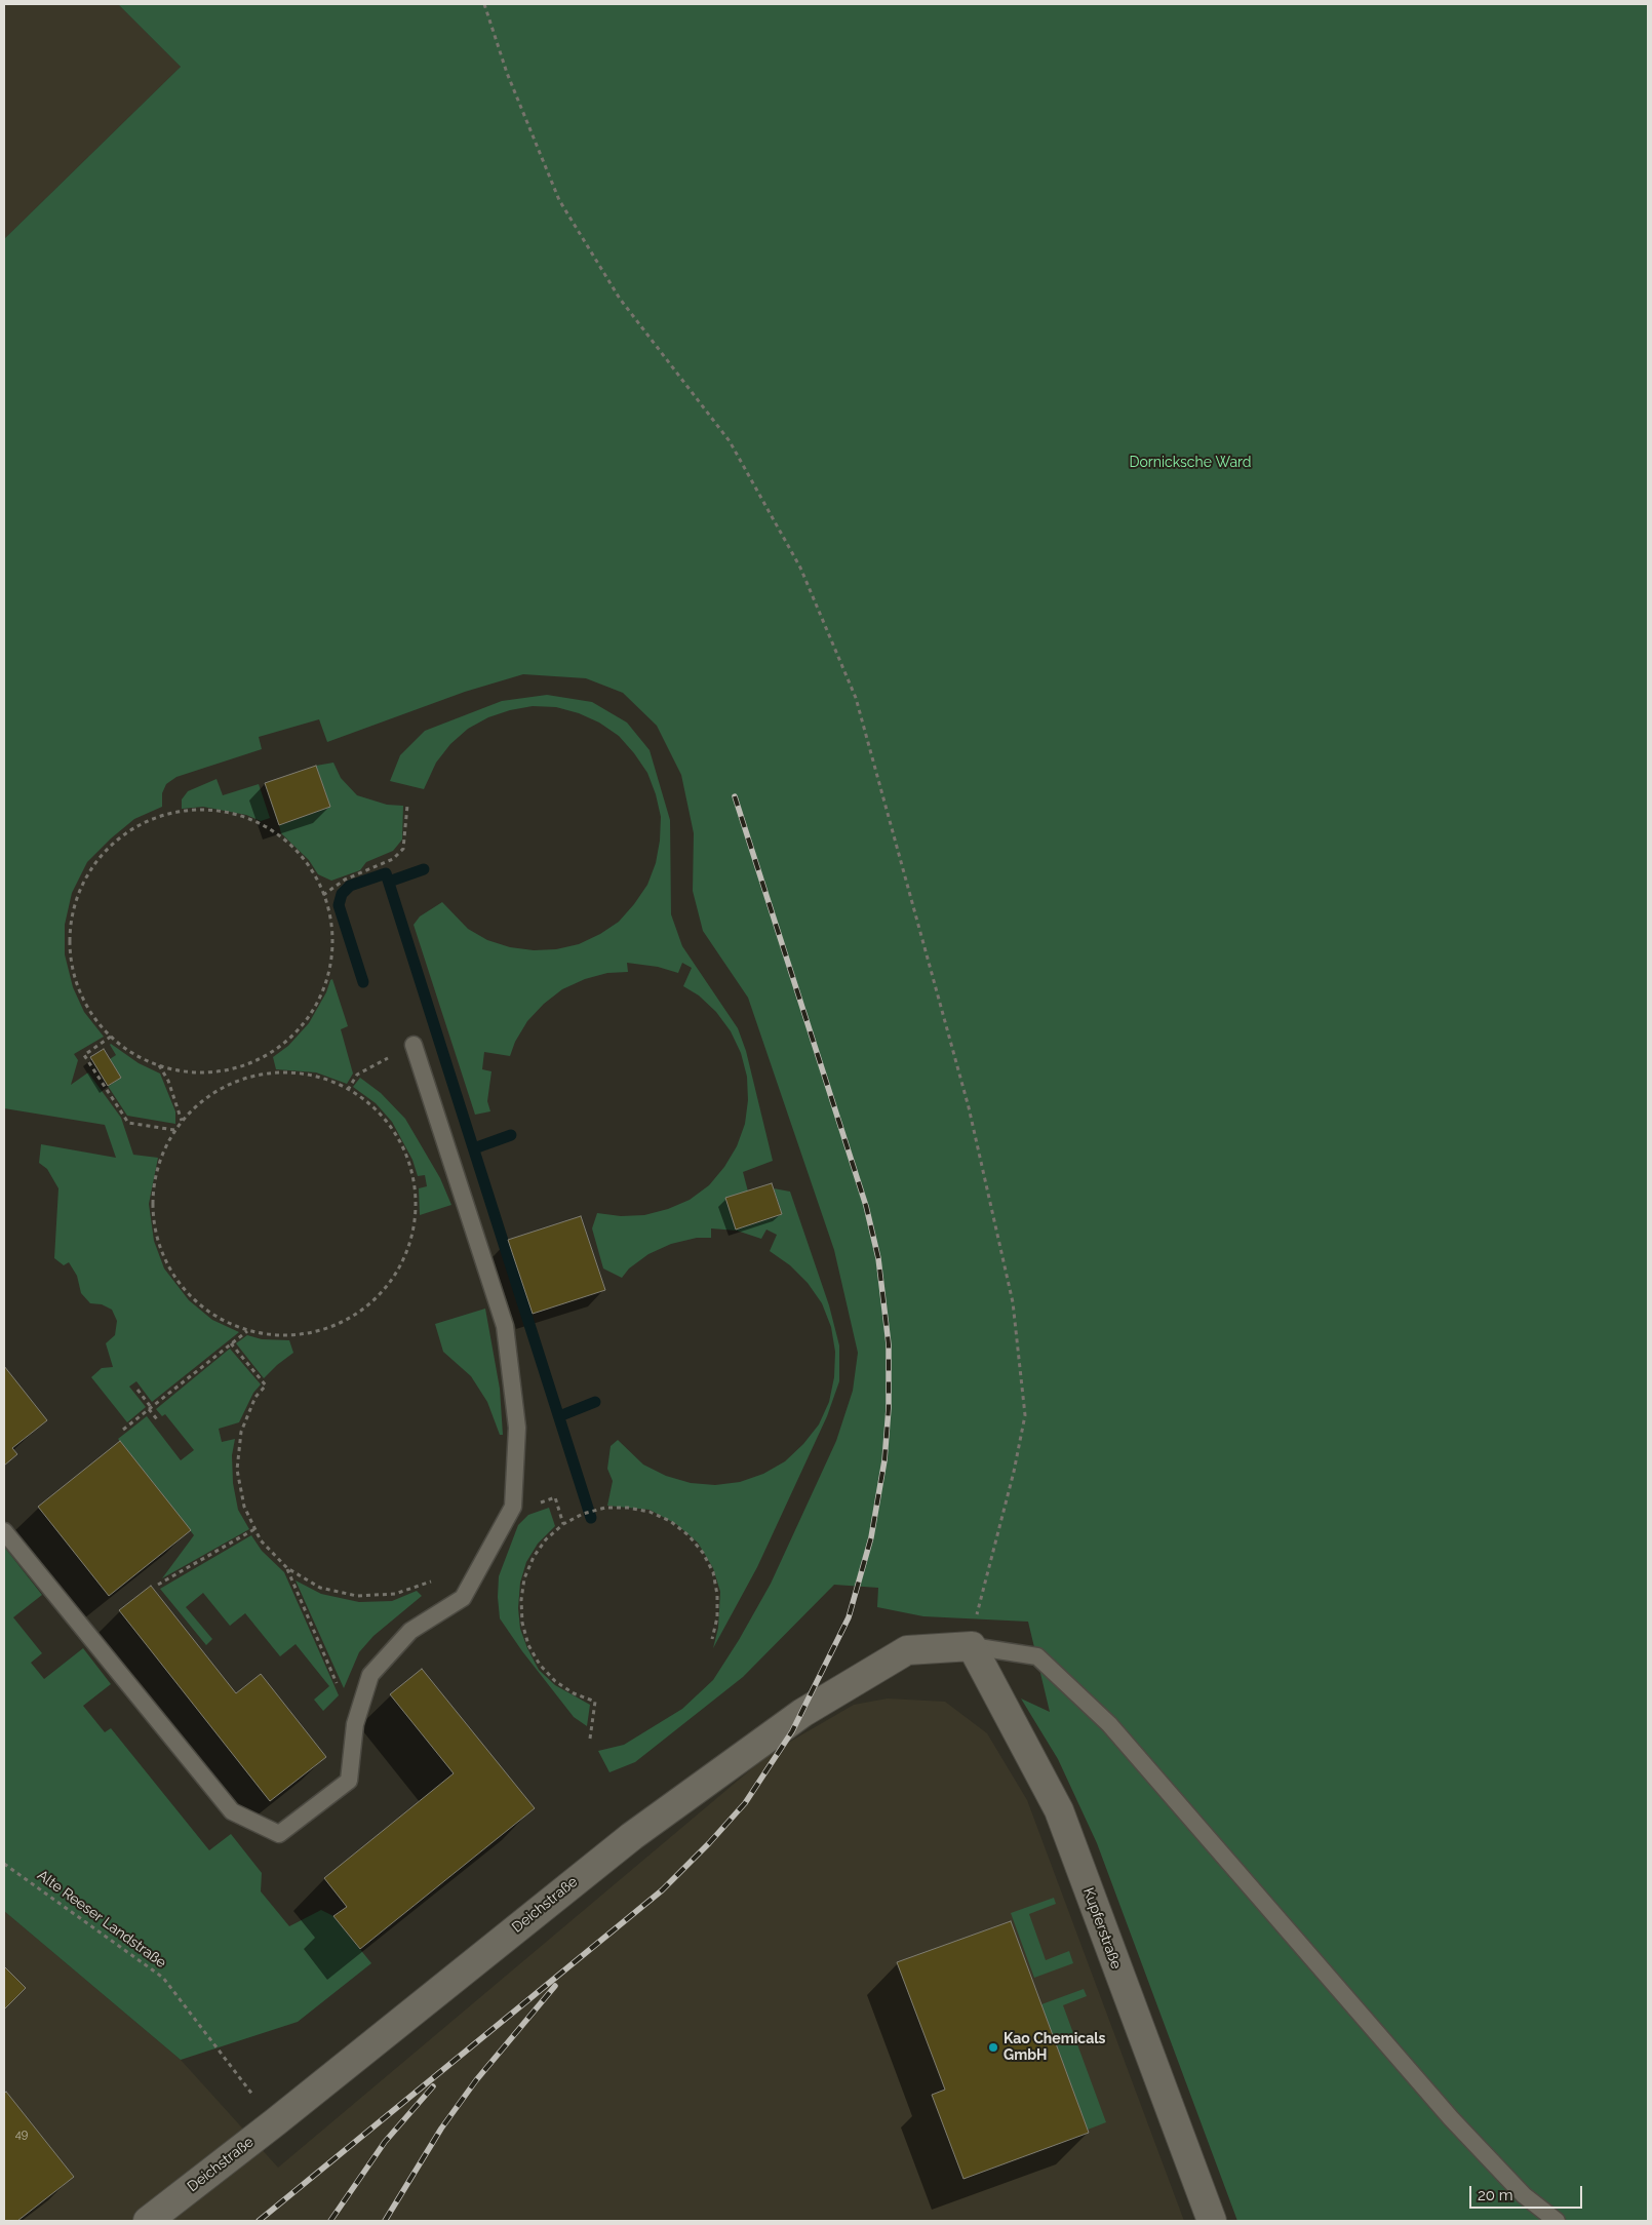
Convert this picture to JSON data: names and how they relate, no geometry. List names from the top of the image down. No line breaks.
{"streets":{"street":["Deichstraße","Kupferstraße"],"path":["Alte Reeser Landstraße"]},"crossings":[["Deichstraße","Alte Reeser Landstraße"],["Deichstraße","Kupferstraße"]],"parks":["Dornicksche Ward"],"places":["Kao Chemicals GmbH"],"house_numbers":["49"],"scale_bar":"20 m"}
